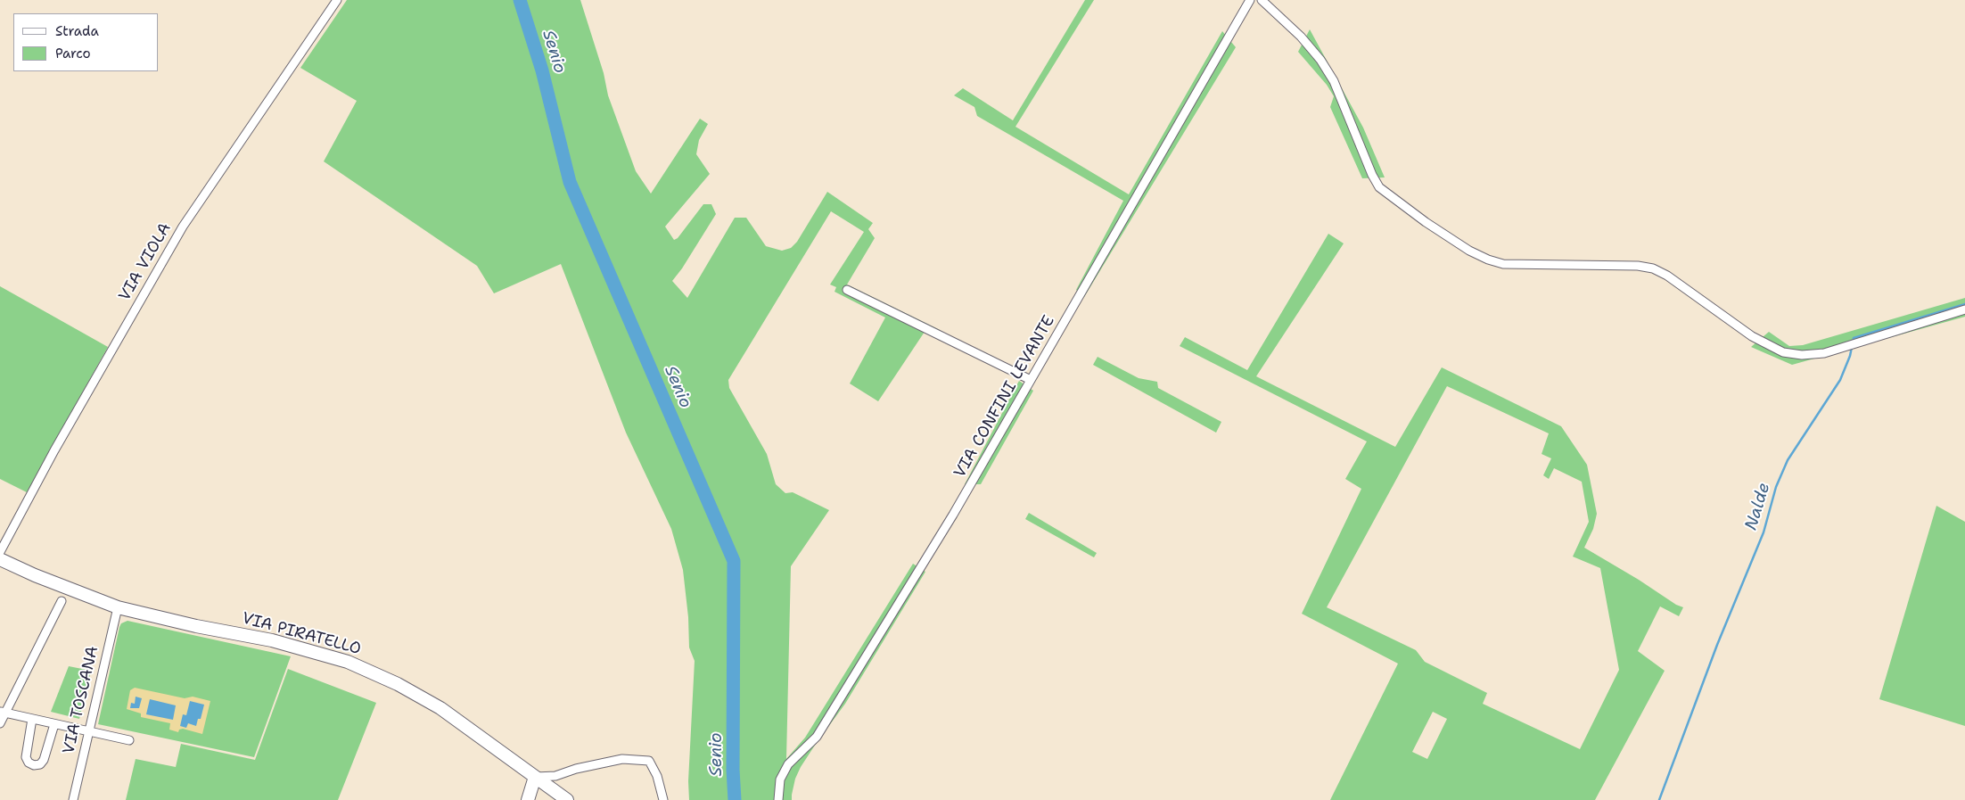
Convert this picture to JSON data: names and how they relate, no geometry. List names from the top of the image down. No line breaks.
{"streets":{"main road":["VIA PIRATELLO"],"street":["VIA VIOLA","VIA CONFINI LEVANTE","VIA TOSCANA"]},"crossings":[["VIA PIRATELLO","VIA TOSCANA"]],"water":["Senio","Nalde"],"legend":["Strada","Parco"]}
